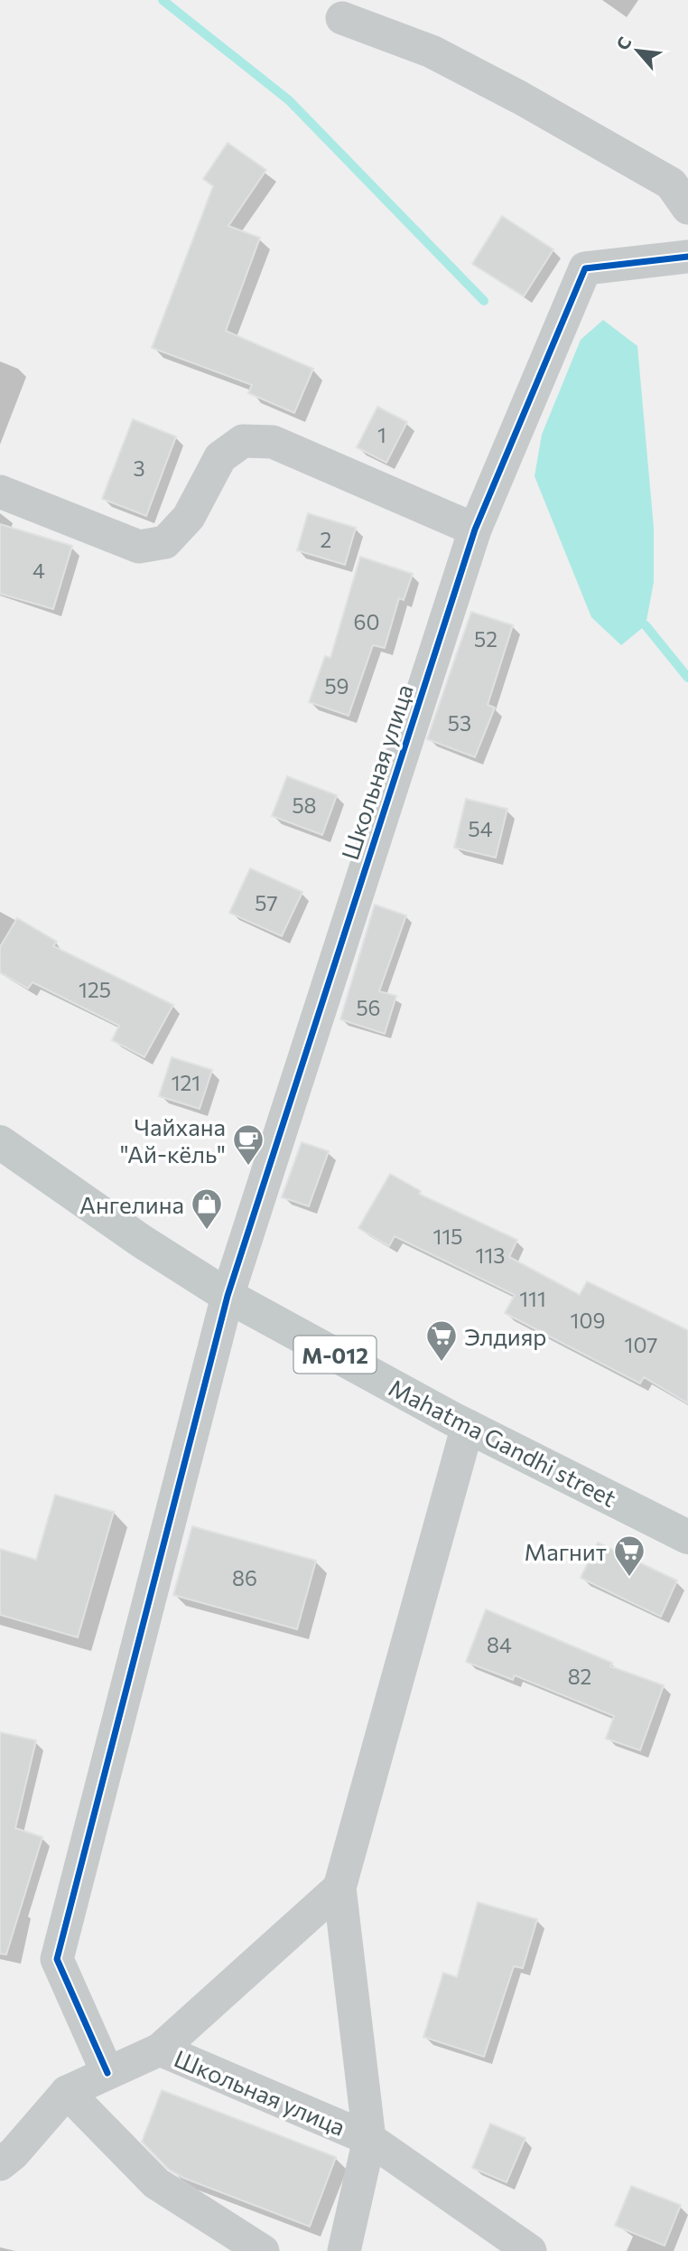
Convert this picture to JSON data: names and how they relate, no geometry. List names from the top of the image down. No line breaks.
{"streets":{"main road":["М-012","Mahatma Gandhi street"],"street":["Школьная улица"]},"crossings":[["Школьная улица","Mahatma Gandhi street"]],"places":{"cafe":["Чайхана \"Ай-кёль\""],"shop":["Ангелина"],"supermarket":["Элдияр","Магнит"]},"house_numbers":["1","3","2","4","60","52","59","53","58","54","57","125","56","121","115","113","111","109","107","86","84","82"],"north":"top left"}
